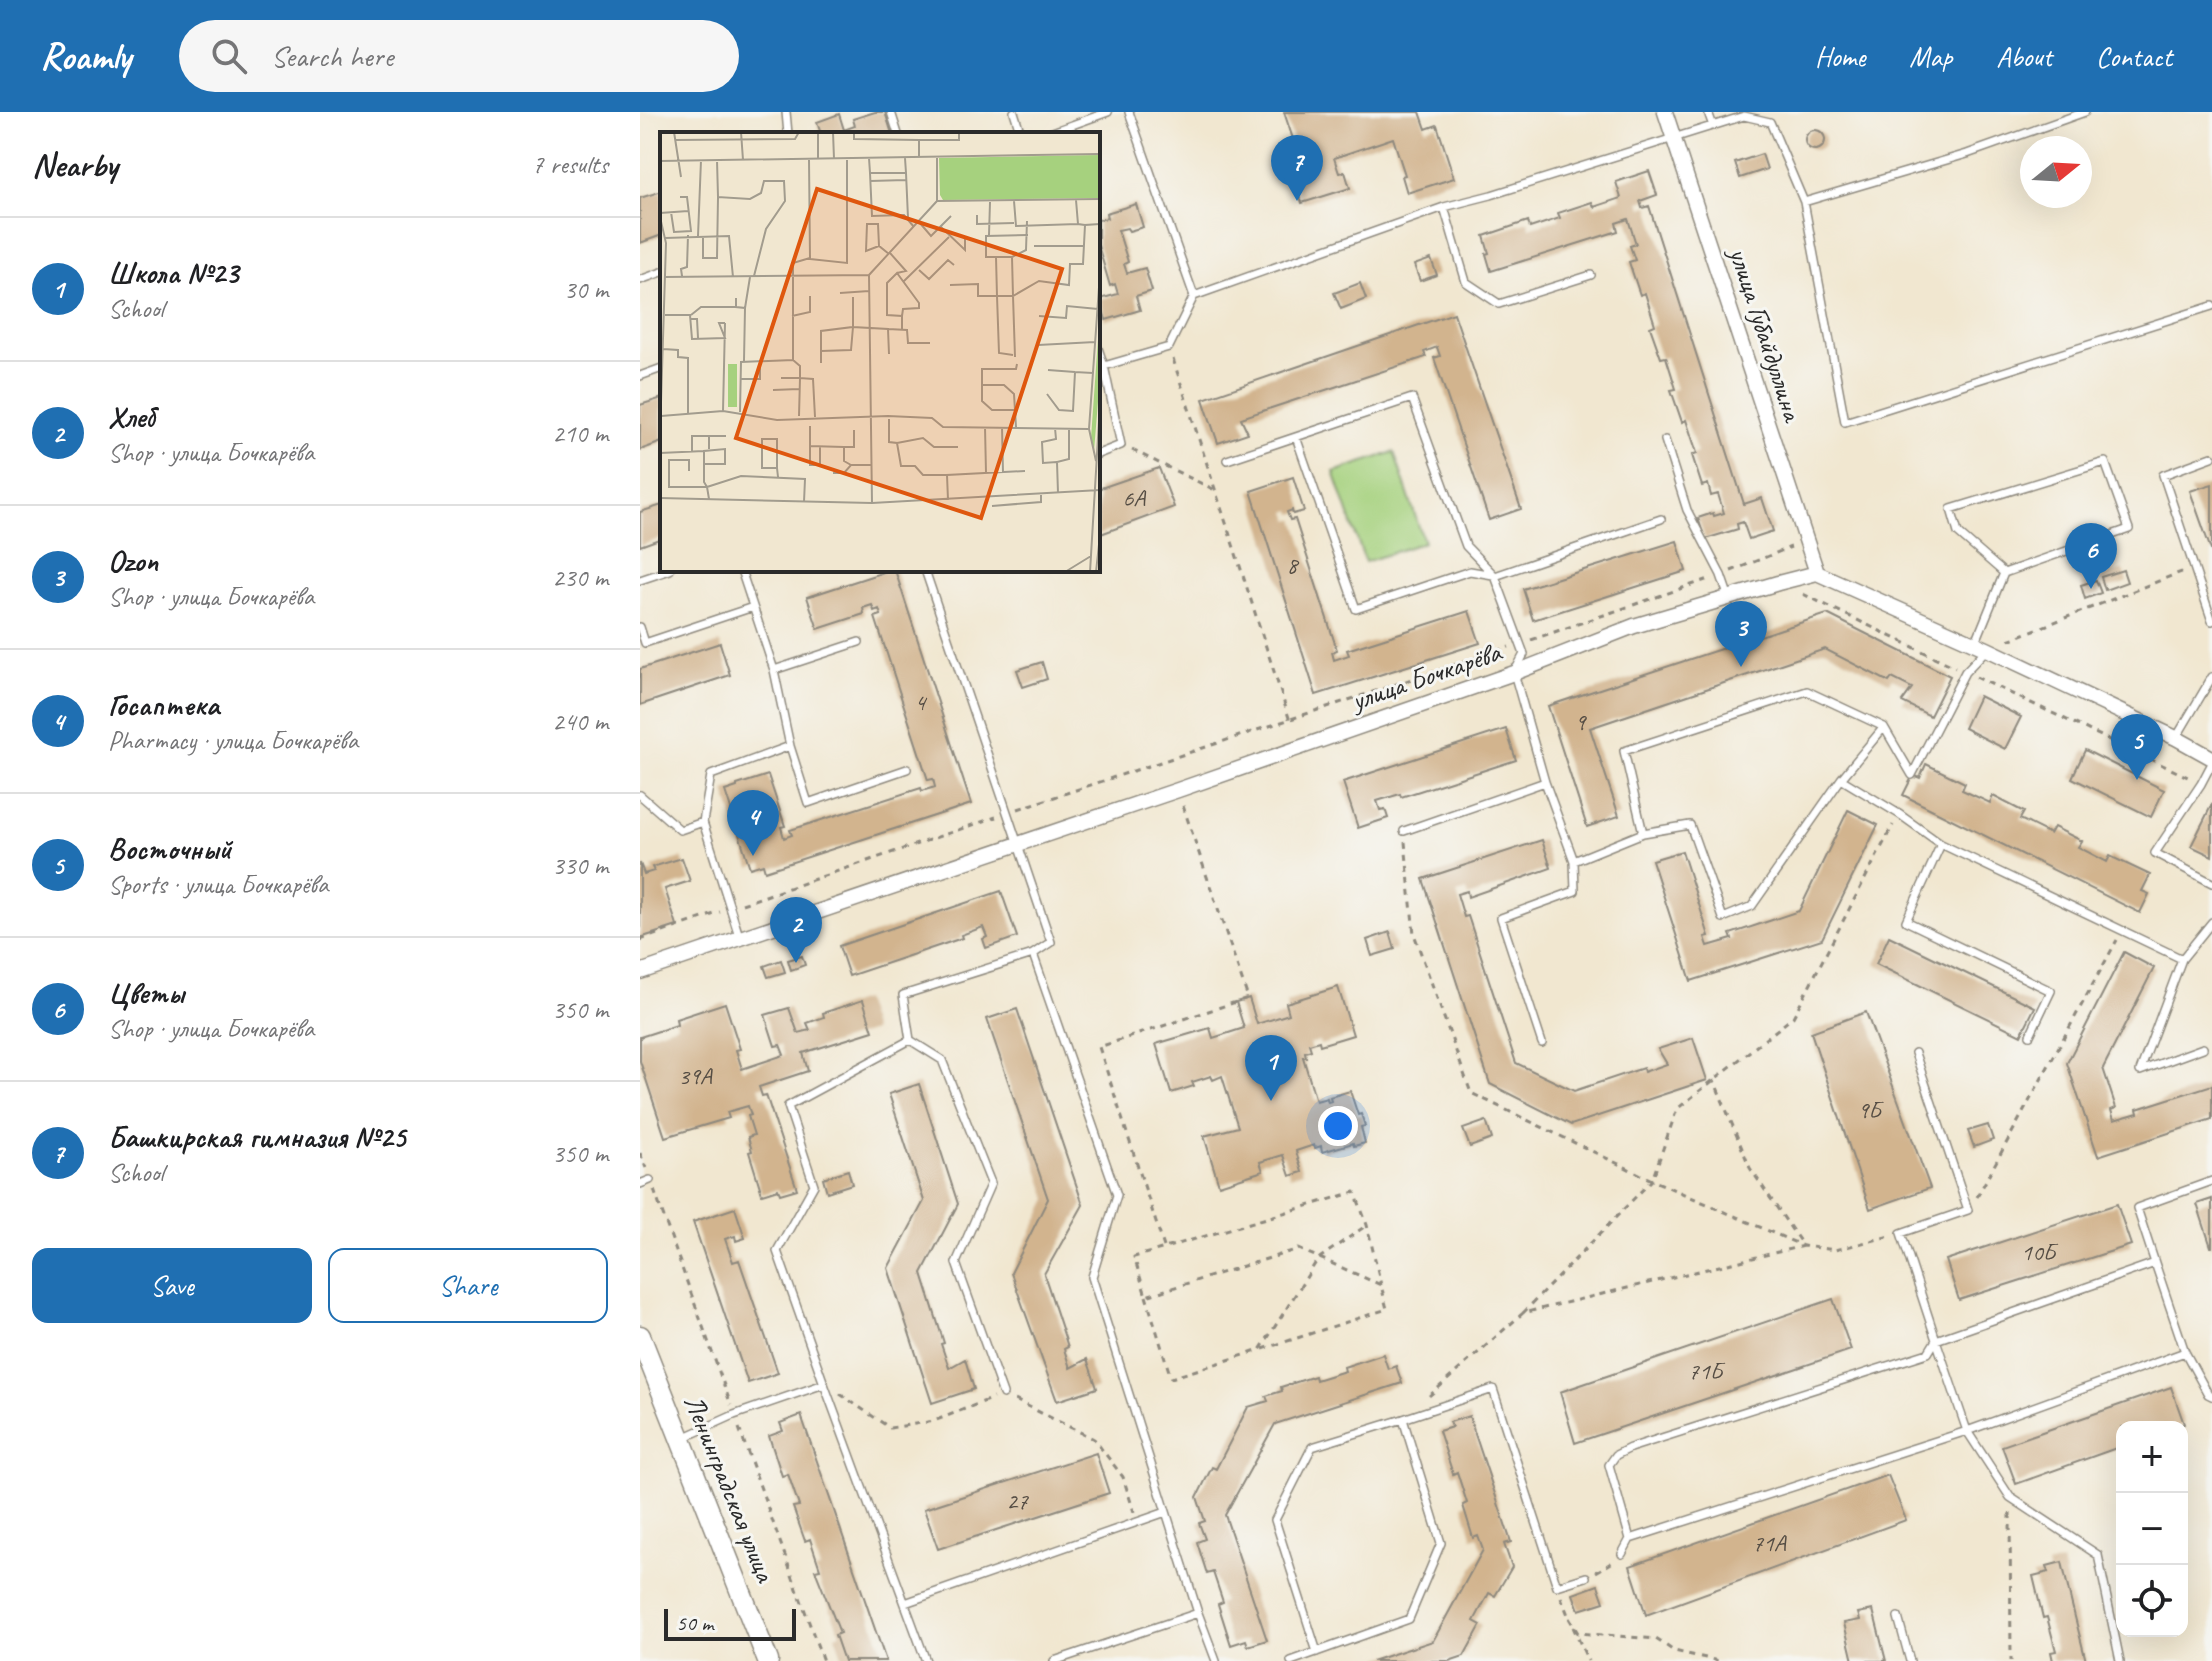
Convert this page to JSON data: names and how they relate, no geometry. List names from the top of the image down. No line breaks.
{"streets":{"street":["улица Губайдуллина","улица Бочкарёва","Ленинградская улица"]},"crossings":[["улица Губайдуллина","улица Бочкарёва"]],"house_numbers":["6А","8","4","9","39А","9Б","10Б","71Б","27","71А"],"scale_bar":"50 m","north":"right","page":{"header":"Roamly","search":"Search here","nav":["Home","Map","About","Contact"],"heading":["Nearby","7 results"],"pins":["7","6","3","5","4","2","1"],"list":[{"mark":"1","name":"Школа №23","note":"School","value":"30 m"},{"mark":"2","name":"Хлеб","note":"Shop · улица Бочкарёва","value":"210 m"},{"mark":"3","name":"Ozon","note":"Shop · улица Бочкарёва","value":"230 m"},{"mark":"4","name":"Госаптека","note":"Pharmacy · улица Бочкарёва","value":"240 m"},{"mark":"5","name":"Восточный","note":"Sports · улица Бочкарёва","value":"330 m"},{"mark":"6","name":"Цветы","note":"Shop · улица Бочкарёва","value":"350 m"},{"mark":"7","name":"Башкирская гимназия №25","note":"School","value":"350 m"}],"buttons":["Save","Share"],"map_buttons":["+","−"],"scale":"50 m"}}
